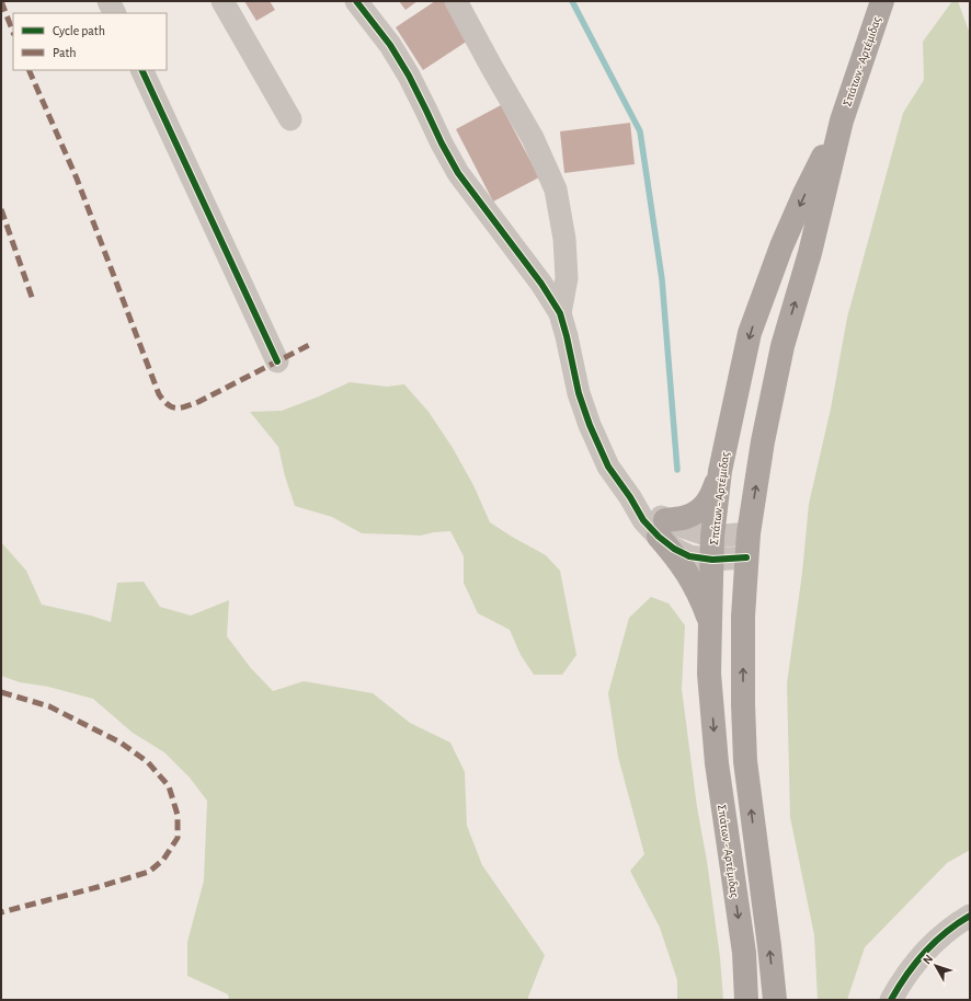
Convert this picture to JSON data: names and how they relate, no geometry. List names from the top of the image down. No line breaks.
{"streets":{"main road":["Σπάτων - Αρτέμιδας"]},"legend":["Cycle path","Path"],"north":"top left"}
